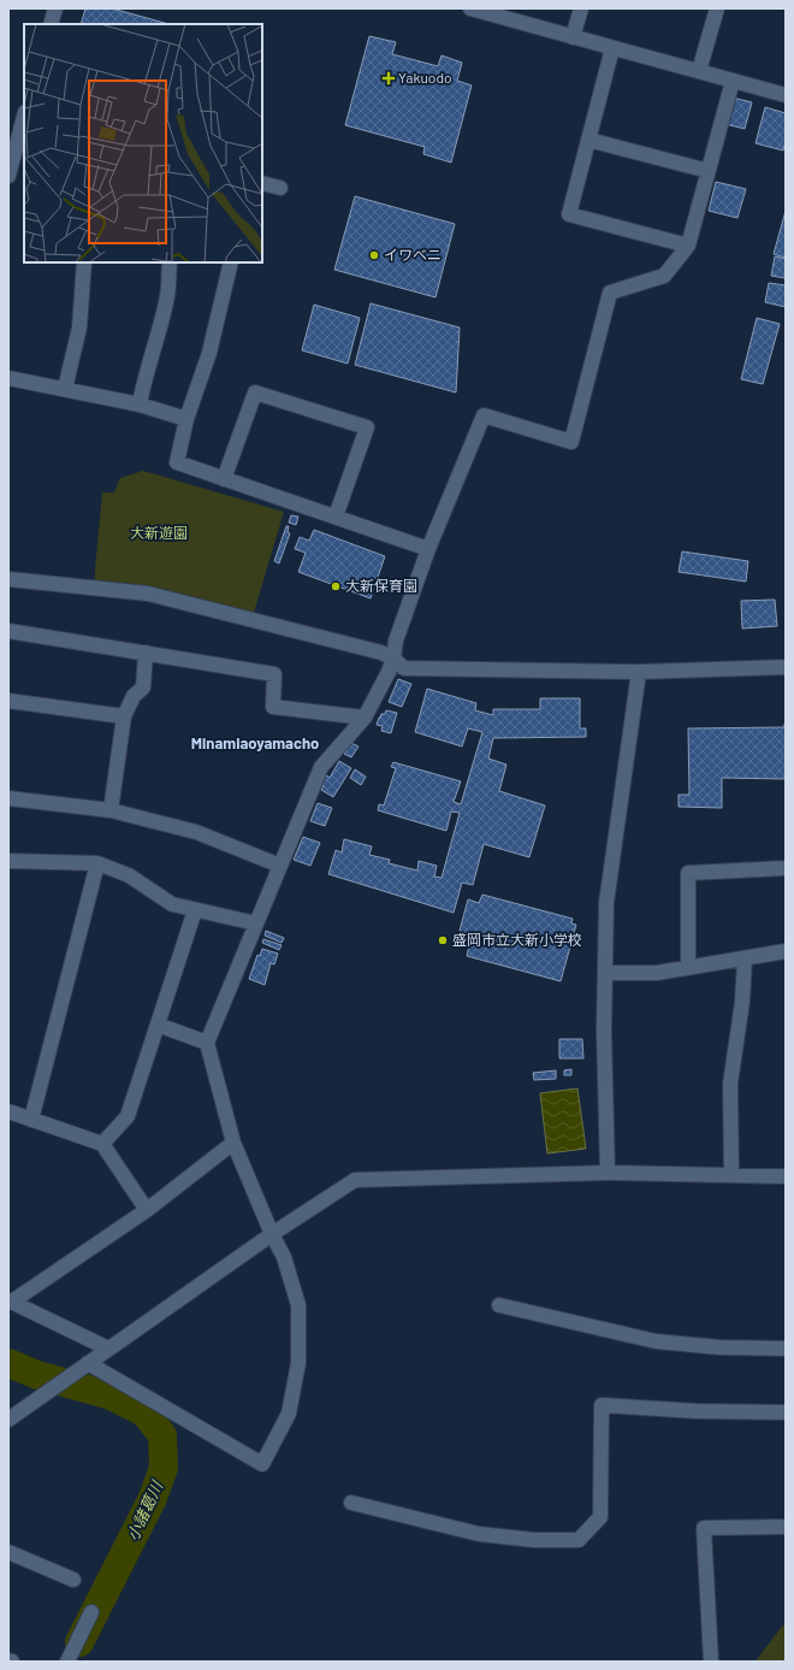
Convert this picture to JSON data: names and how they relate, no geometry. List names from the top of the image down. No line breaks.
{"districts":["Minamiaoyamacho"],"water":["小諸葛川"],"parks":["大新遊園"],"places":{"health":["Yakuodo"],"other":["イワベニ","大新保育園","盛岡市立大新小学校"]}}
